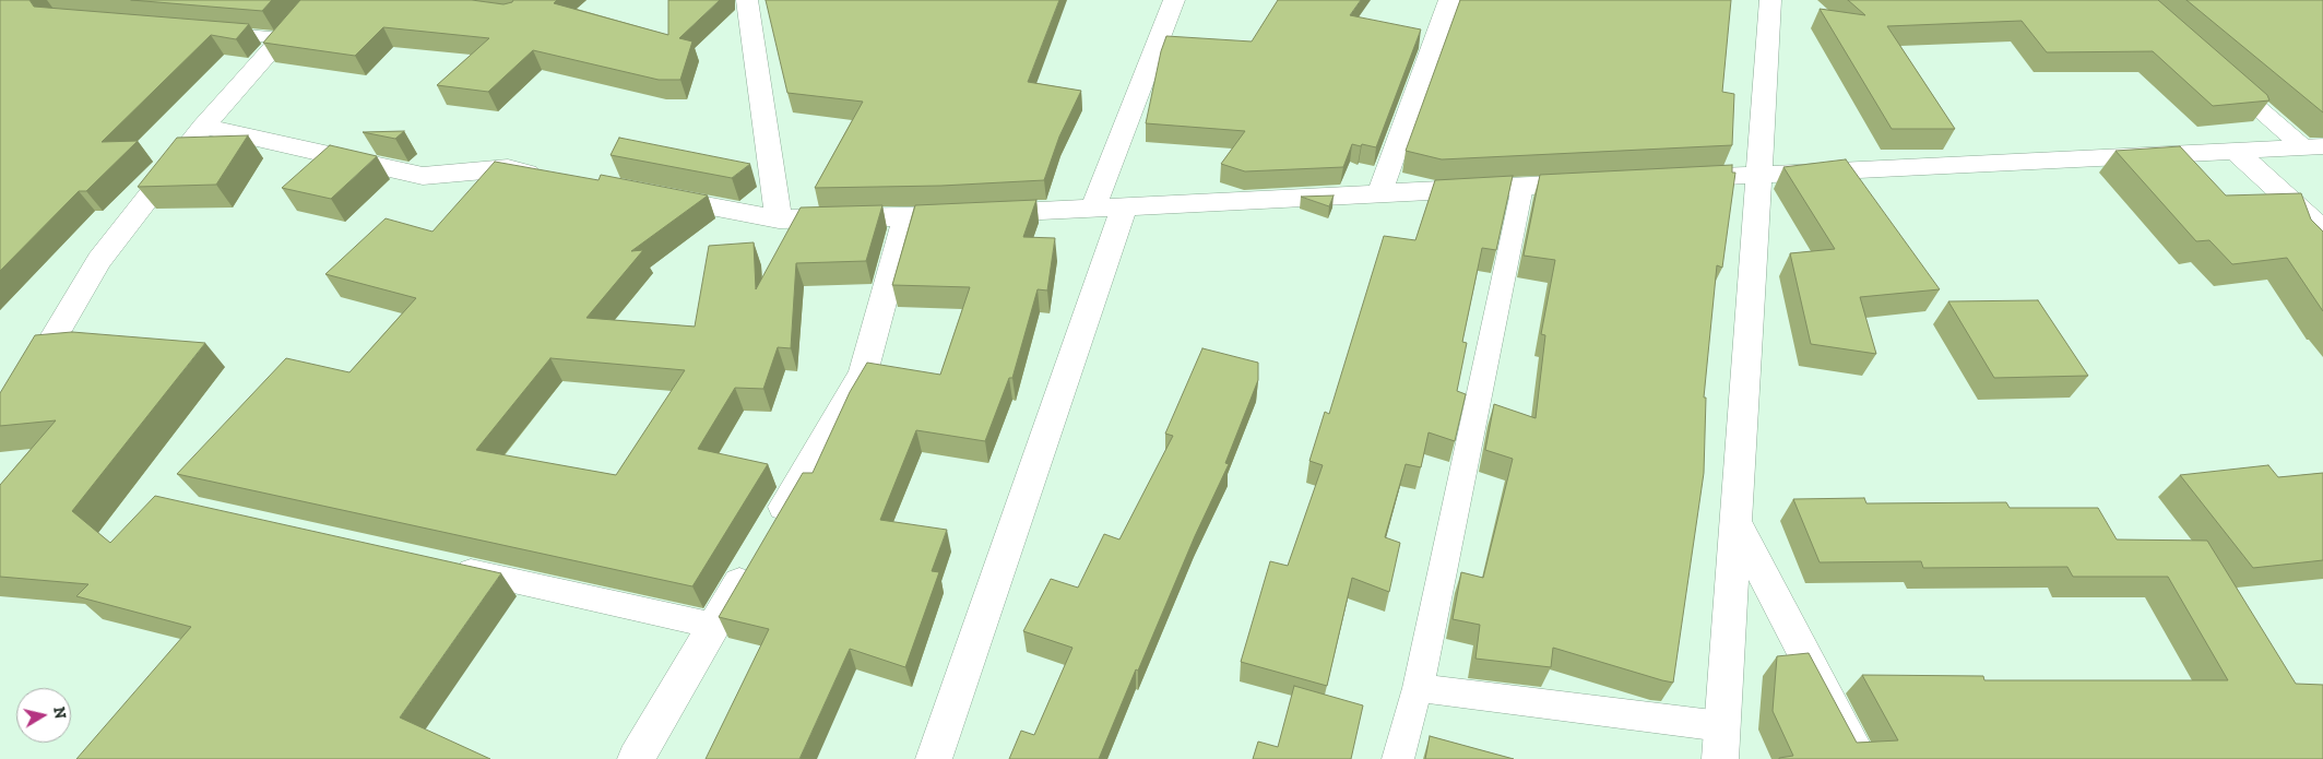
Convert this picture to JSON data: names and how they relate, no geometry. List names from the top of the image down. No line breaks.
{"north":"right"}
